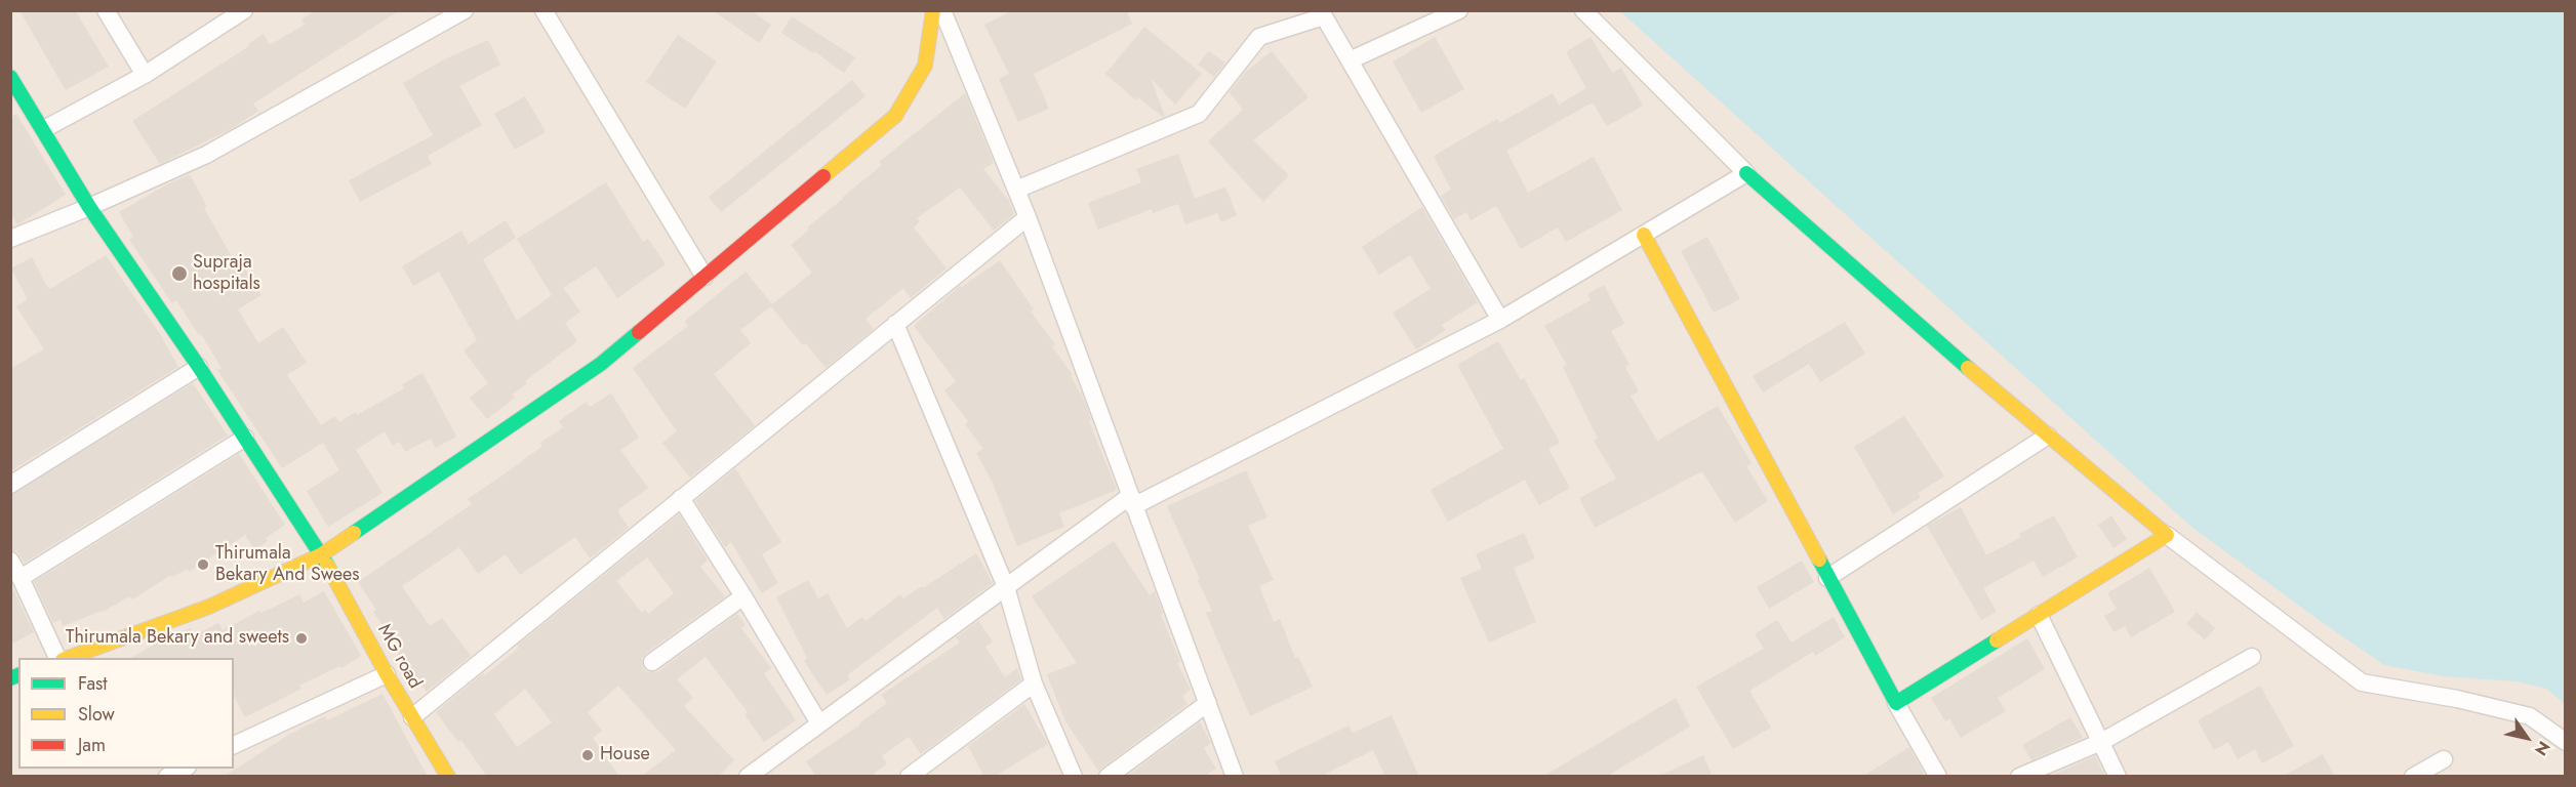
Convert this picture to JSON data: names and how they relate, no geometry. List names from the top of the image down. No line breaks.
{"streets":{"street":["MG road"]},"places":["Supraja hospitals","Thirumala Bekary And Swees","Thirumala Bekary and sweets","House"],"legend":["Fast","Slow","Jam"],"north":"bottom right"}
